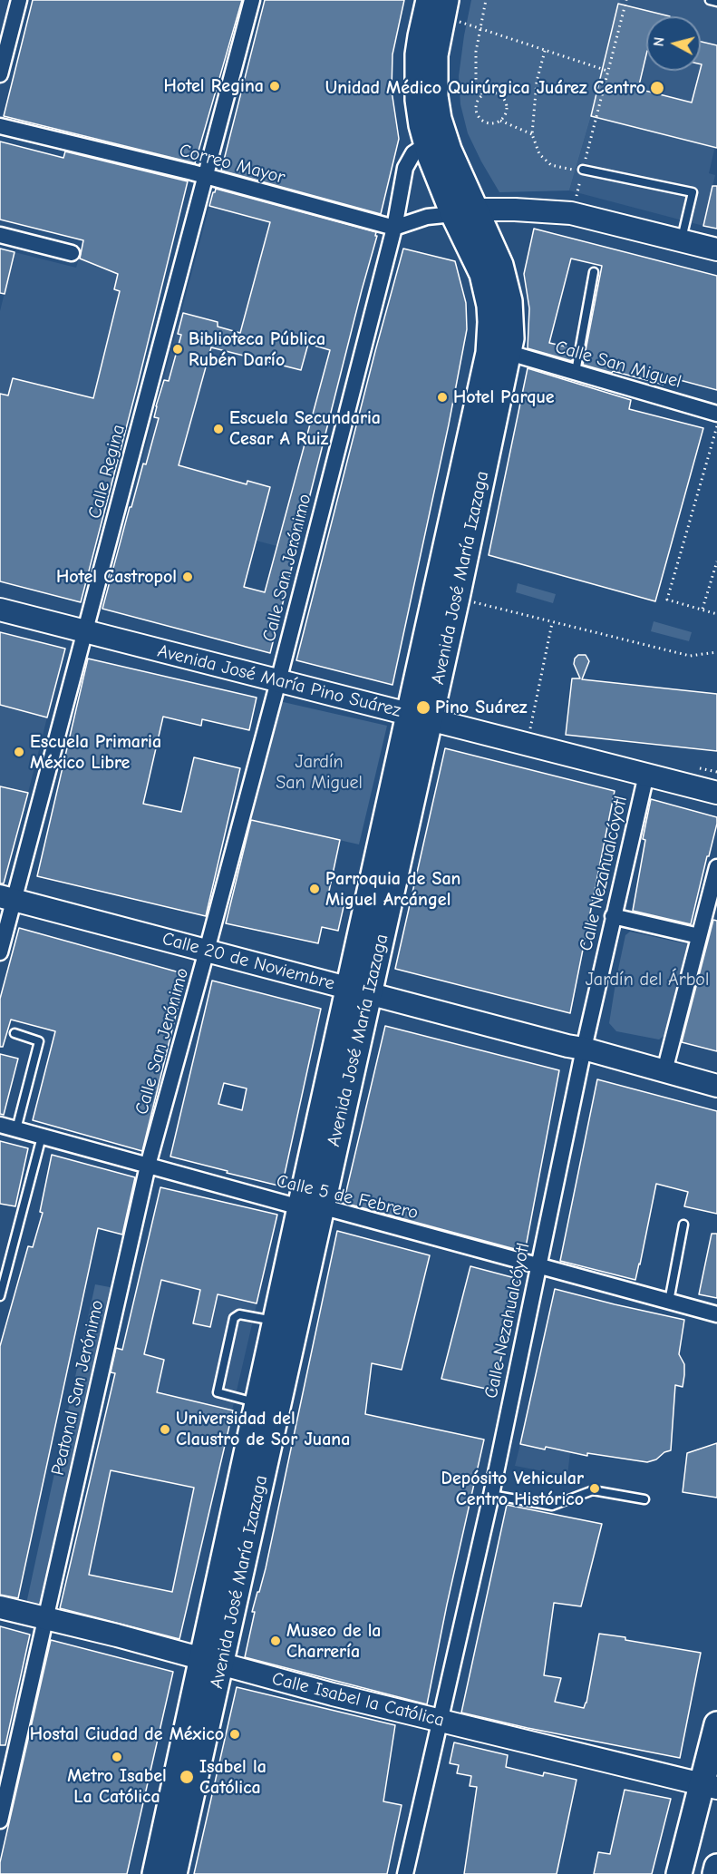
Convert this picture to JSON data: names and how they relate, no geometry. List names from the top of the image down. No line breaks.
{"streets":{"main road":["Avenida José María Izazaga","Avenida José María Pino Suárez","Calle 20 de Noviembre","Calle Isabel la Católica"],"street":["Correo Mayor","Calle San Miguel","Calle Regina","Calle San Jerónimo","Calle Nezahualcóyotl","Calle 5 de Febrero","Peatonal San Jerónimo"]},"crossings":[["Correo Mayor","Calle Regina"],["Correo Mayor","Calle San Jerónimo"],["Calle San Miguel","Avenida José María Izazaga"],["Calle Regina","Avenida José María Pino Suárez"],["Calle Regina","Calle 20 de Noviembre"],["Calle San Jerónimo","Avenida José María Pino Suárez"],["Calle San Jerónimo","Calle 20 de Noviembre"],["Calle San Jerónimo","Calle 5 de Febrero"],["Calle San Jerónimo","Peatonal San Jerónimo"],["Avenida José María Izazaga","Avenida José María Pino Suárez"],["Avenida José María Izazaga","Calle 20 de Noviembre"],["Avenida José María Izazaga","Calle 5 de Febrero"],["Avenida José María Izazaga","Calle Isabel la Católica"],["Avenida José María Pino Suárez","Calle Nezahualcóyotl"],["Calle Nezahualcóyotl","Calle 20 de Noviembre"],["Calle Nezahualcóyotl","Calle 5 de Febrero"],["Calle Nezahualcóyotl","Calle Isabel la Católica"],["Calle 5 de Febrero","Peatonal San Jerónimo"],["Peatonal San Jerónimo","Calle Isabel la Católica"]],"parks":["Jardín San Miguel","Jardín del Árbol"],"places":["Hotel Regina","Unidad Médico Quirúrgica Juárez Centro","Biblioteca Pública Rubén Darío","Hotel Parque","Escuela Secundaria Cesar A Ruiz","Hotel Castropol","Pino Suárez","Escuela Primaria México Libre","Parroquia de San Miguel Arcángel","Universidad del Claustro de Sor Juana","Depósito Vehicular Centro Histórico","Museo de la Charrería","Hostal Ciudad de México","Metro Isabel La Católica","Isabel la Católica"],"north":"left"}
